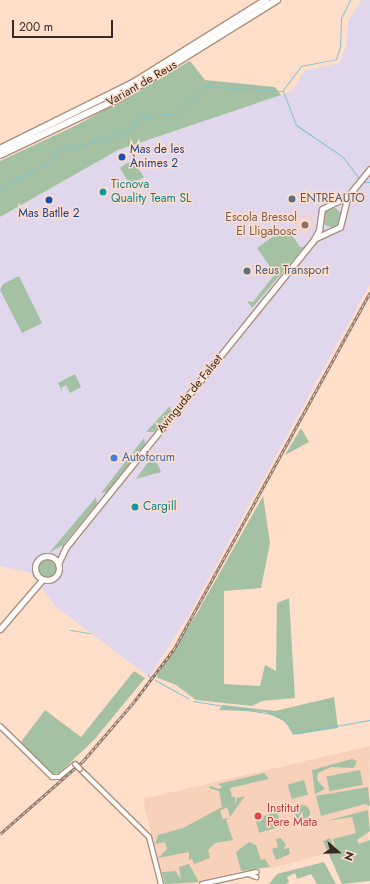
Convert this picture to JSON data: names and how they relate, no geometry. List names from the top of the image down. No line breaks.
{"streets":{"highway":["Variant de Reus"],"main road":["Avinguda de Falset"]},"places":["Mas de les Ànimes 2","Ticnova Quality Team SL","ENTREAUTO","Mas Batlle 2","Escola Bressol El Lligabosc","Reus Transport","Autoforum","Cargill","Institut Pere Mata"],"scale_bar":"200 m","north":"right"}
